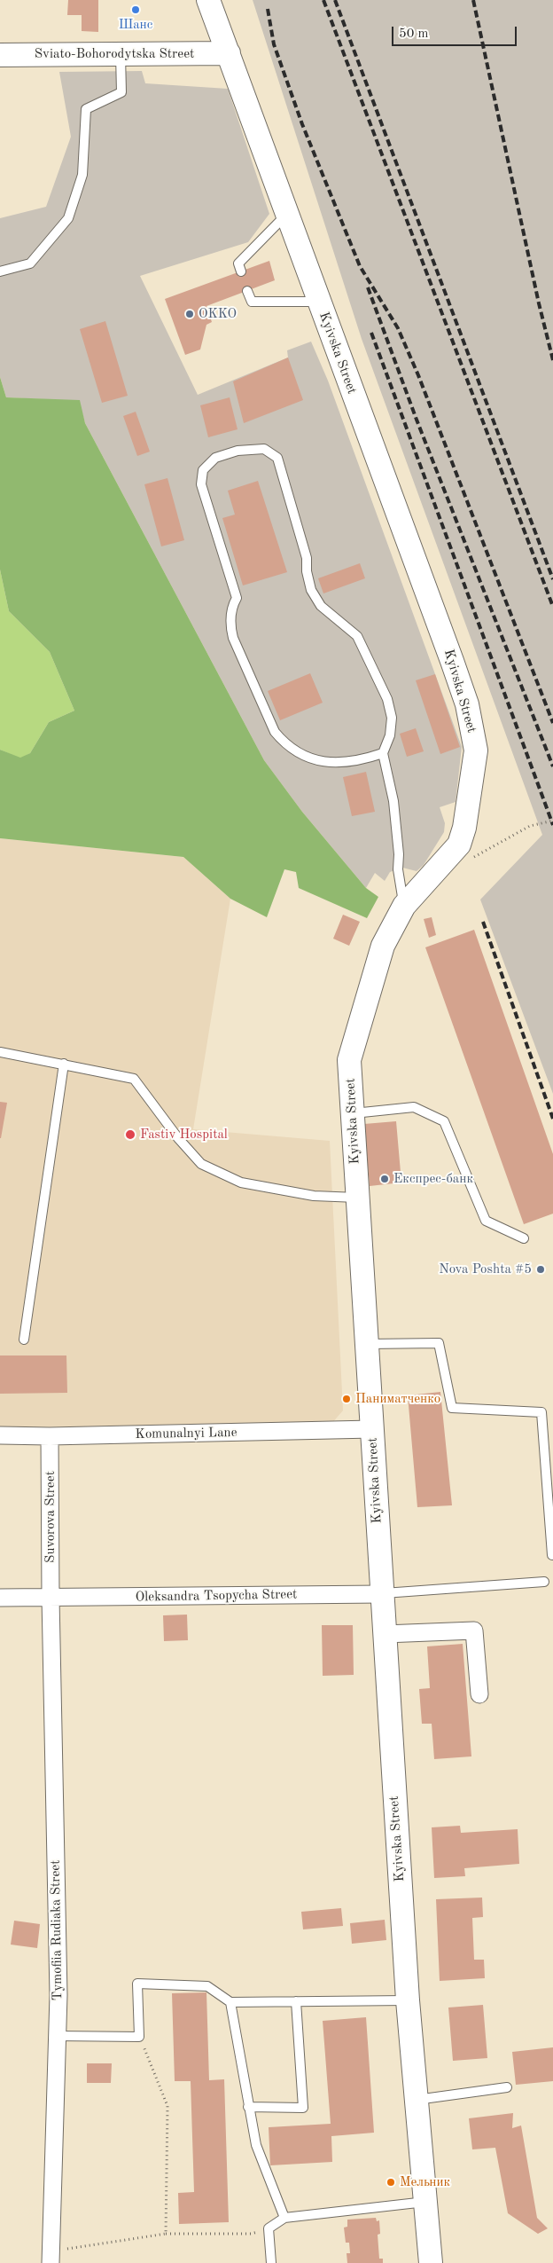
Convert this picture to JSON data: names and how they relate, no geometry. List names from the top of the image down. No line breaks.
{"streets":{"main road":["Sviato-Bohorodytska Street","Kyivska Street"],"street":["Komunalnyi Lane","Suvorova Street","Oleksandra Tsopycha Street","Tymofiia Rudiaka Street"]},"crossings":[["Sviato-Bohorodytska Street","Kyivska Street"],["Kyivska Street","Komunalnyi Lane"],["Kyivska Street","Oleksandra Tsopycha Street"],["Komunalnyi Lane","Suvorova Street"],["Suvorova Street","Oleksandra Tsopycha Street"],["Suvorova Street","Tymofiia Rudiaka Street"],["Oleksandra Tsopycha Street","Tymofiia Rudiaka Street"]],"places":["Шанс","OKKO","Fastiv Hospital","Експрес-банк","Nova Poshta #5","Паниматченко","Мельник"],"scale_bar":"50 m"}
